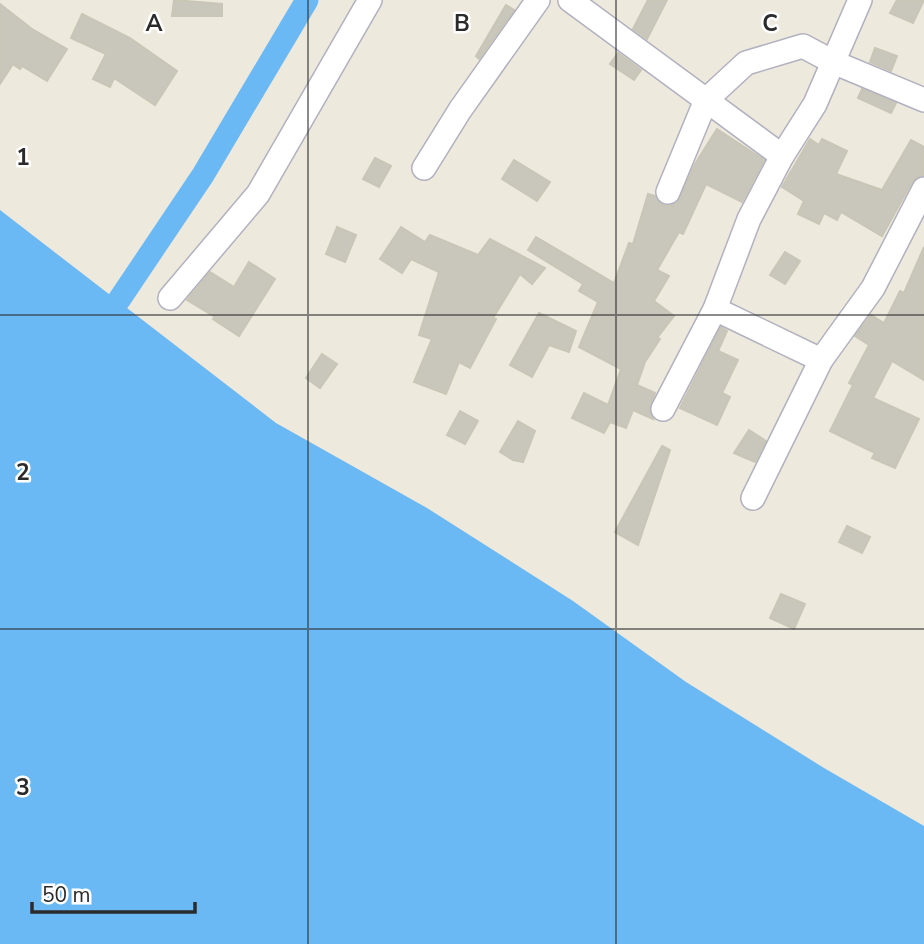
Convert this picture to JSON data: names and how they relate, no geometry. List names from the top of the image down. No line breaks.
{"scale_bar":"50 m","grid":{"columns":["A","B","C"],"rows":["1","2","3"]}}
